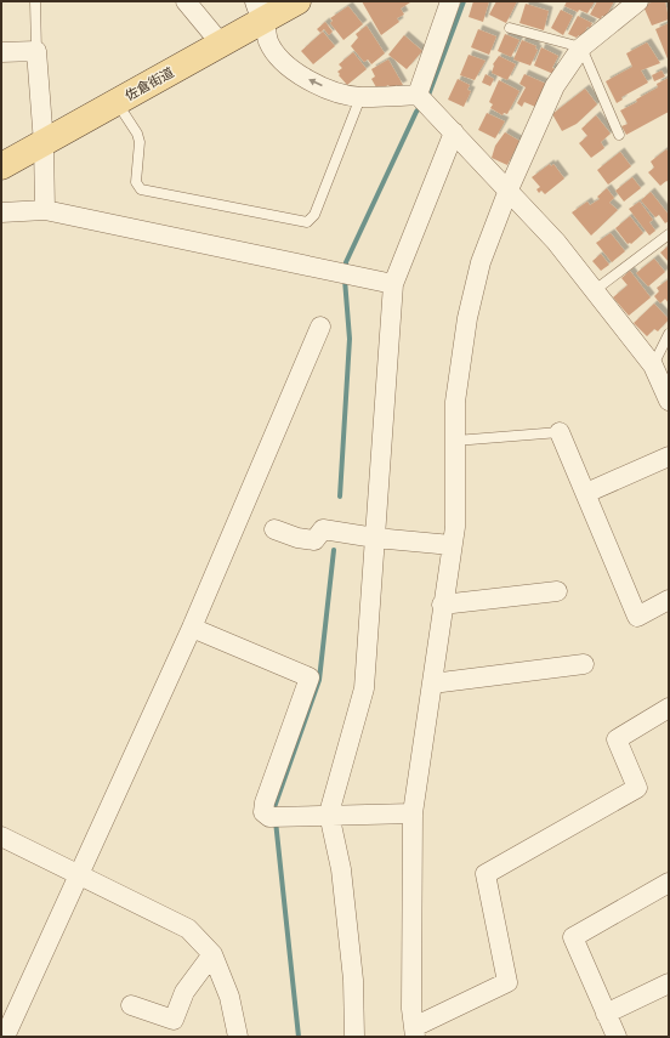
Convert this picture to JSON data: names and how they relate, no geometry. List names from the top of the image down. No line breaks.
{"streets":{"main road":["佐倉街道"]}}
